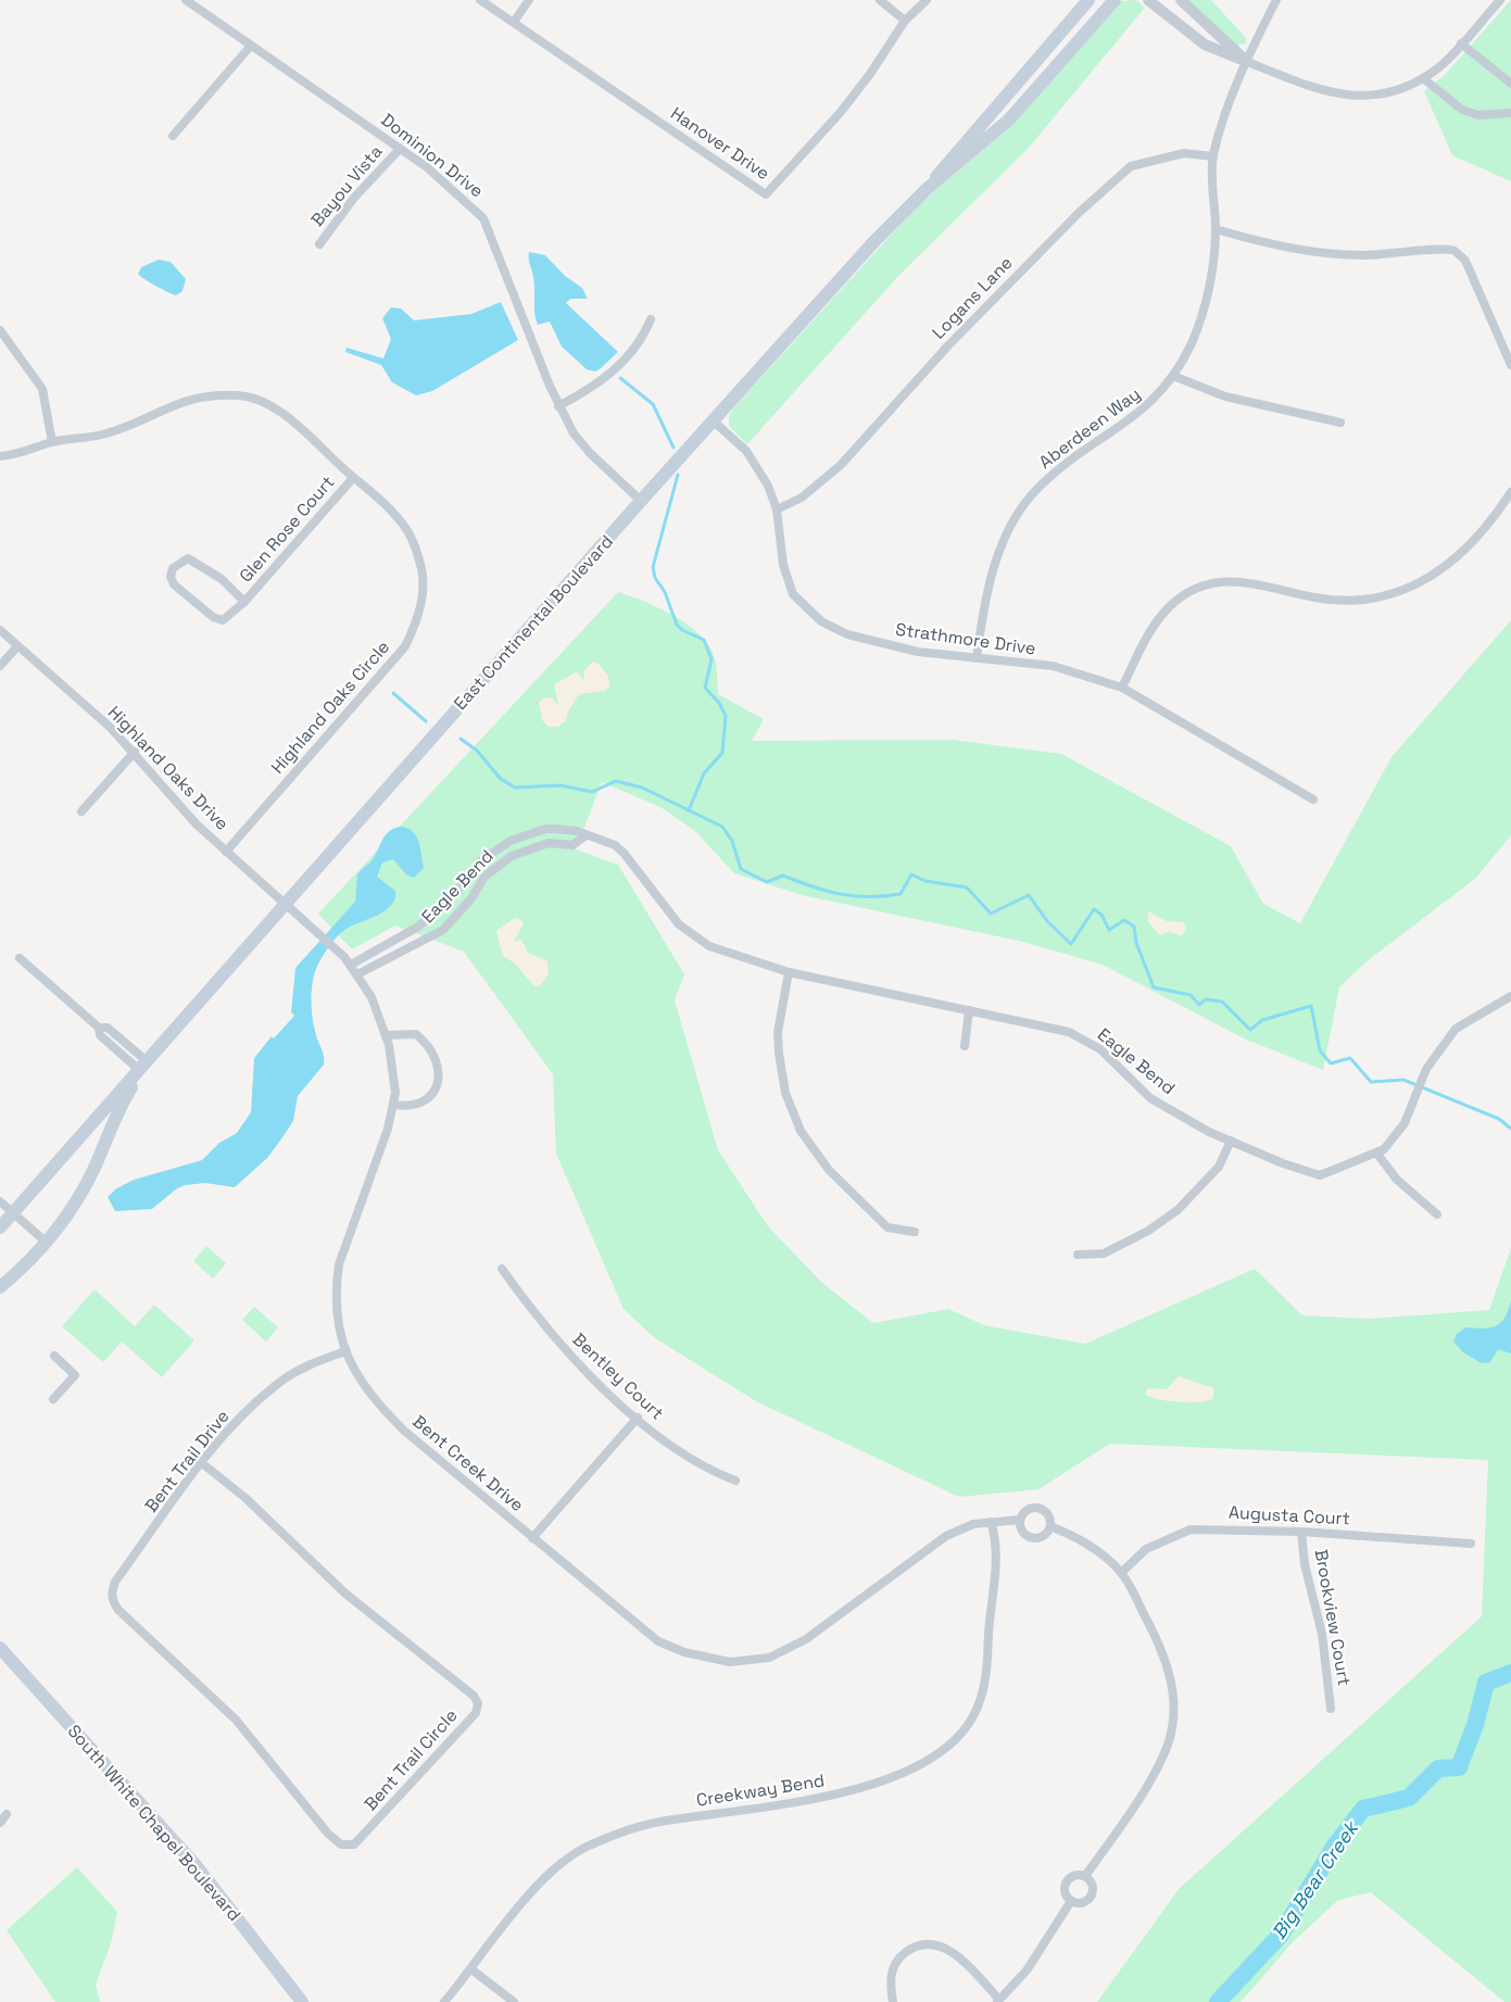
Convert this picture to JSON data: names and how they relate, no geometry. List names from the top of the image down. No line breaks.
{"streets":{"main road":["East Continental Boulevard","South White Chapel Boulevard"],"street":["Hanover Drive","Dominion Drive","Bayou Vista","Logans Lane","Aberdeen Way","Glen Rose Court","Strathmore Drive","Highland Oaks Circle","Highland Oaks Drive","Eagle Bend","Bentley Court","Bent Trail Drive","Bent Creek Drive","Augusta Court","Brookview Court","Bent Trail Circle","Creekway Bend"]},"crossings":[["Dominion Drive","Bayou Vista"],["Dominion Drive","East Continental Boulevard"],["Logans Lane","Aberdeen Way"],["Logans Lane","Strathmore Drive"],["Aberdeen Way","Strathmore Drive"],["Glen Rose Court","Highland Oaks Circle"],["East Continental Boulevard","Strathmore Drive"],["East Continental Boulevard","Highland Oaks Drive"],["East Continental Boulevard","Bent Creek Drive"],["Highland Oaks Circle","Highland Oaks Drive"],["Highland Oaks Drive","Bent Creek Drive"],["Eagle Bend","Bent Creek Drive"],["Bent Trail Drive","Bent Creek Drive"],["Bent Trail Drive","Bent Trail Circle"],["Bent Creek Drive","Creekway Bend"],["Augusta Court","Brookview Court"]],"water":["Big Bear Creek"]}
